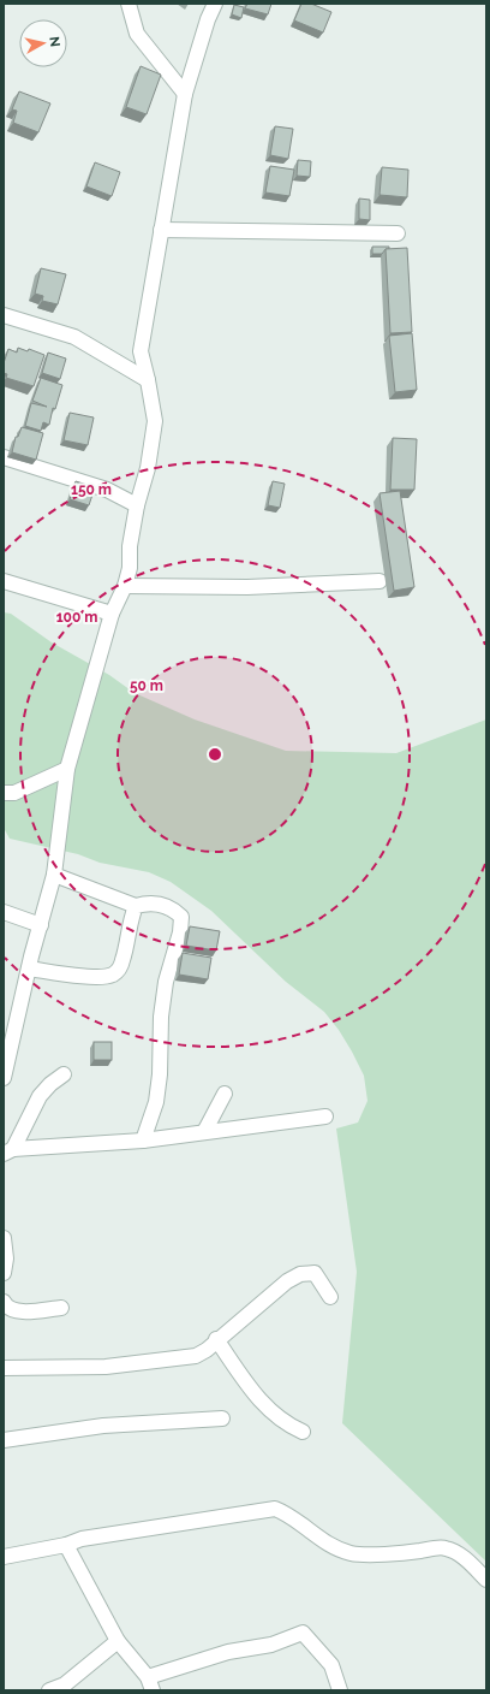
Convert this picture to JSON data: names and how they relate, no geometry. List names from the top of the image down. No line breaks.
{"north":"right","rings":["150 m","100 m","50 m"]}
